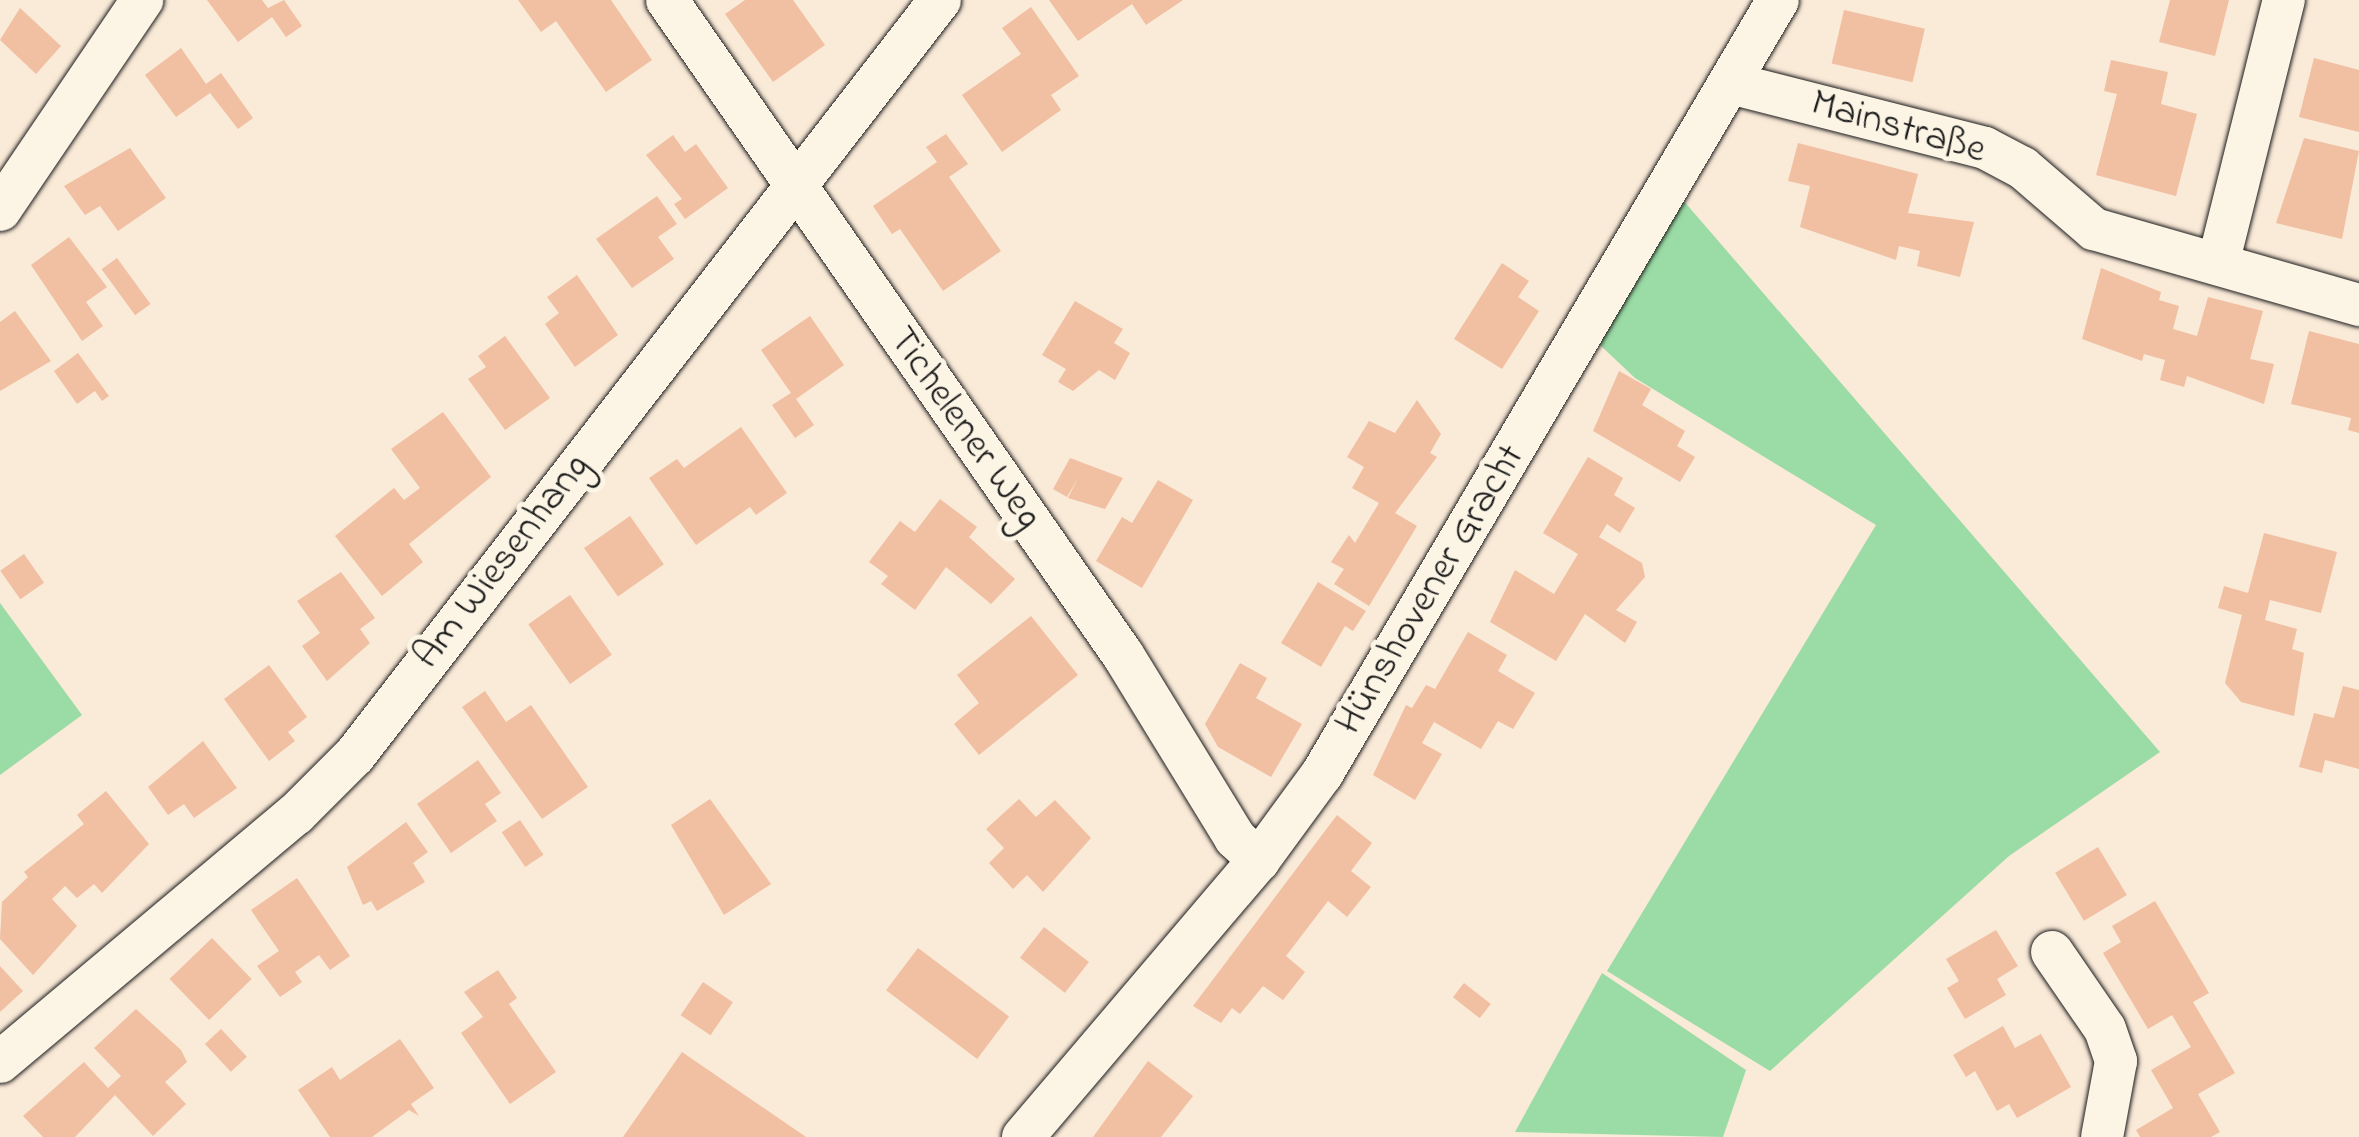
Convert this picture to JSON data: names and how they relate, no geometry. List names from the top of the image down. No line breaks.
{"streets":{"street":["Mainstraße","Tichelener Weg","Am Wiesenhang","Hünshovener Gracht"]},"crossings":[["Mainstraße","Hünshovener Gracht"],["Tichelener Weg","Am Wiesenhang"],["Tichelener Weg","Hünshovener Gracht"]]}
